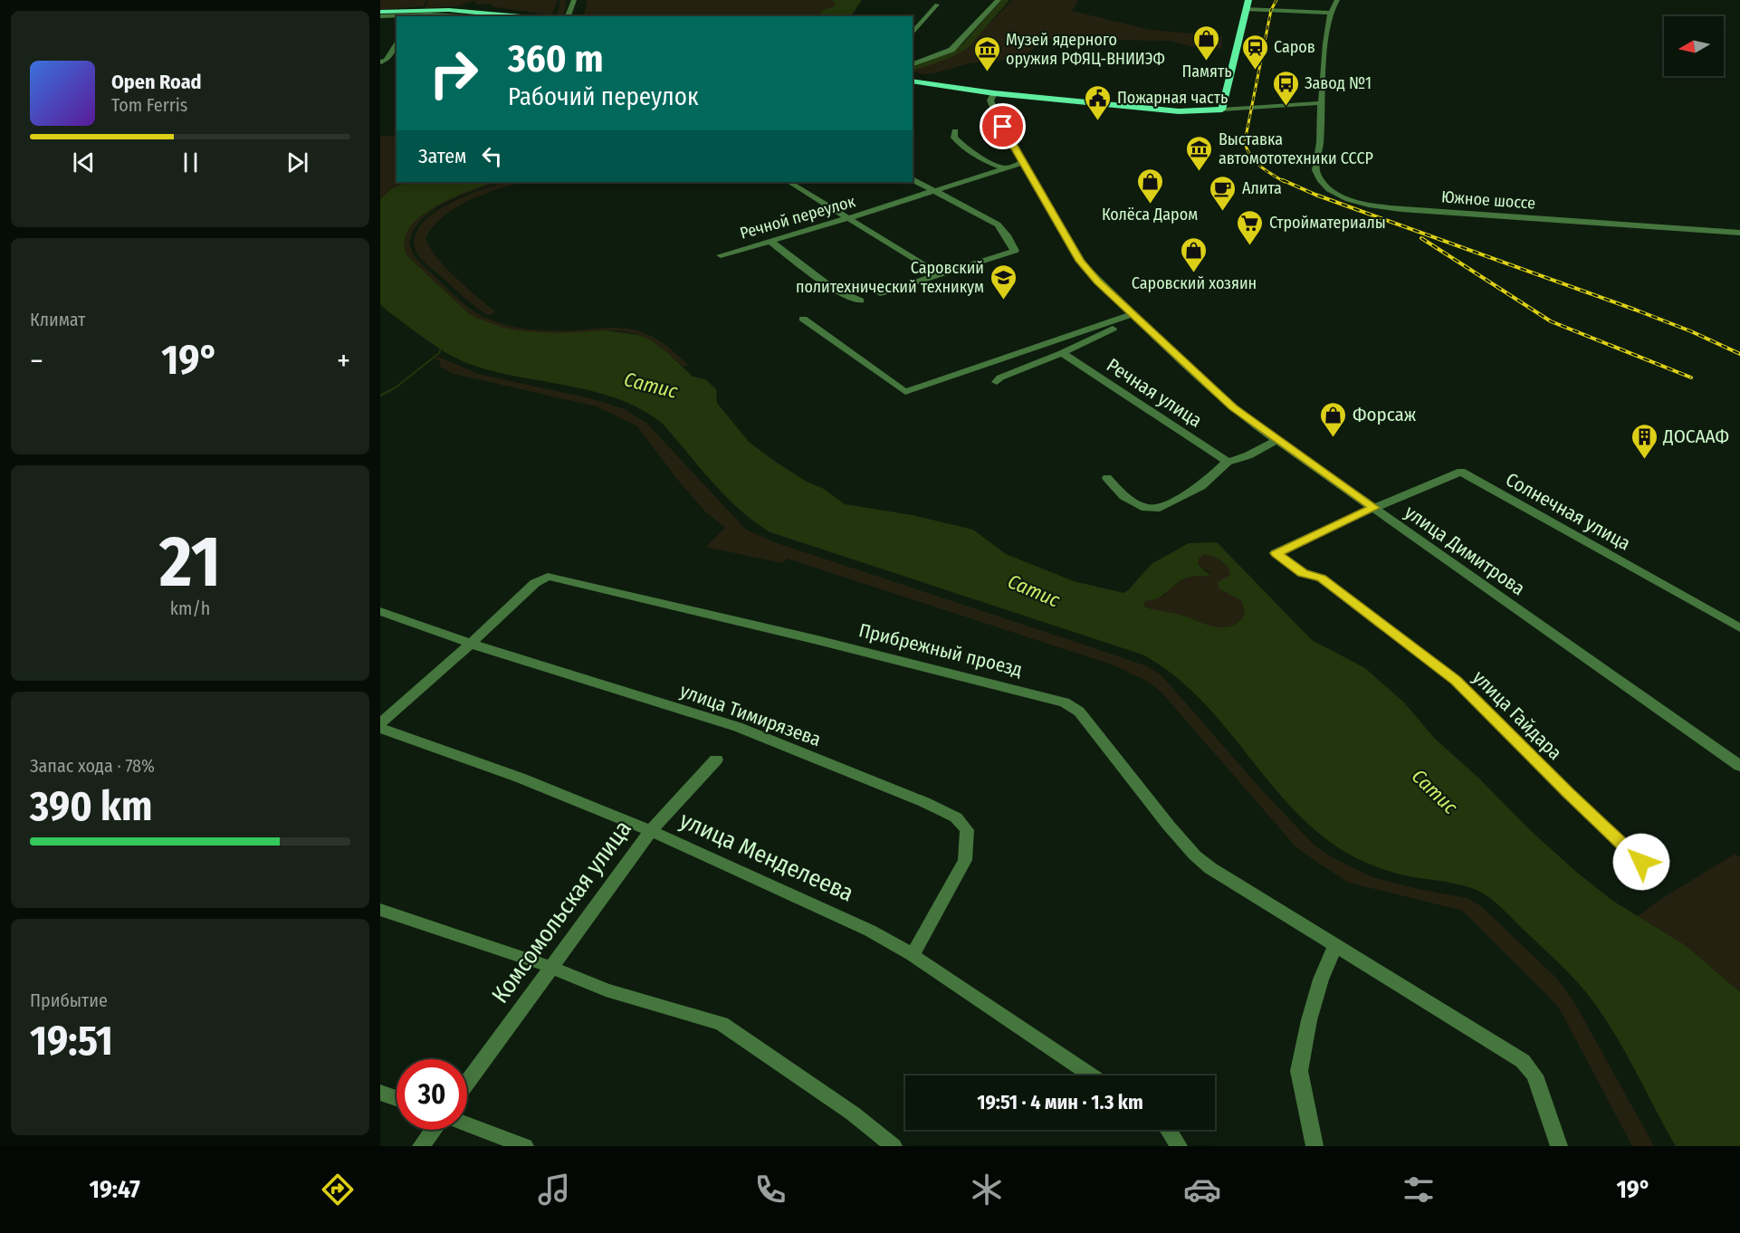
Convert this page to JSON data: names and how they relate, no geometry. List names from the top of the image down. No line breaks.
{"streets":{"street":["Южное шоссе","Речной переулок","Речная улица","Солнечная улица","улица Димитрова","Прибрежный проезд","улица Тимирязева","улица Гайдара","улица Менделеева","Комсомольская улица"]},"crossings":[["Речной переулок","улица Димитрова"],["Солнечная улица","улица Димитрова"],["Солнечная улица","улица Гайдара"],["улица Димитрова","улица Гайдара"],["Прибрежный проезд","улица Тимирязева"],["улица Тимирязева","улица Менделеева"],["улица Менделеева","Комсомольская улица"]],"water":["Сатис"],"places":{"shop":["Память","Колёса Даром","Саровский хозяин","Форсаж"],"station":["Саров"],"museum":["Музей ядерного оружия РФЯЦ-ВНИИЭФ","Выставка автомототехники СССР"],"bus stop":["Завод №1"],"public building":["Пожарная часть"],"cafe":["Алита"],"supermarket":["Стройматериалы"],"school or university":["Саровский политехнический техникум"],"building":["ДОСААФ"]},"north":"left","page":{"turn":["360 m","Рабочий переулок"],"song":["Open Road","Tom Ferris"],"then":"Затем","tile":["Климат",["21","km/h"],["Запас хода · 78%","390 km"],["Прибытие","19:51"]],"heat":["−","19°","+"],"limit":"30","trip":"19:51 · 4 мин · 1.3 km","tabs":["19:47","19°"]}}
